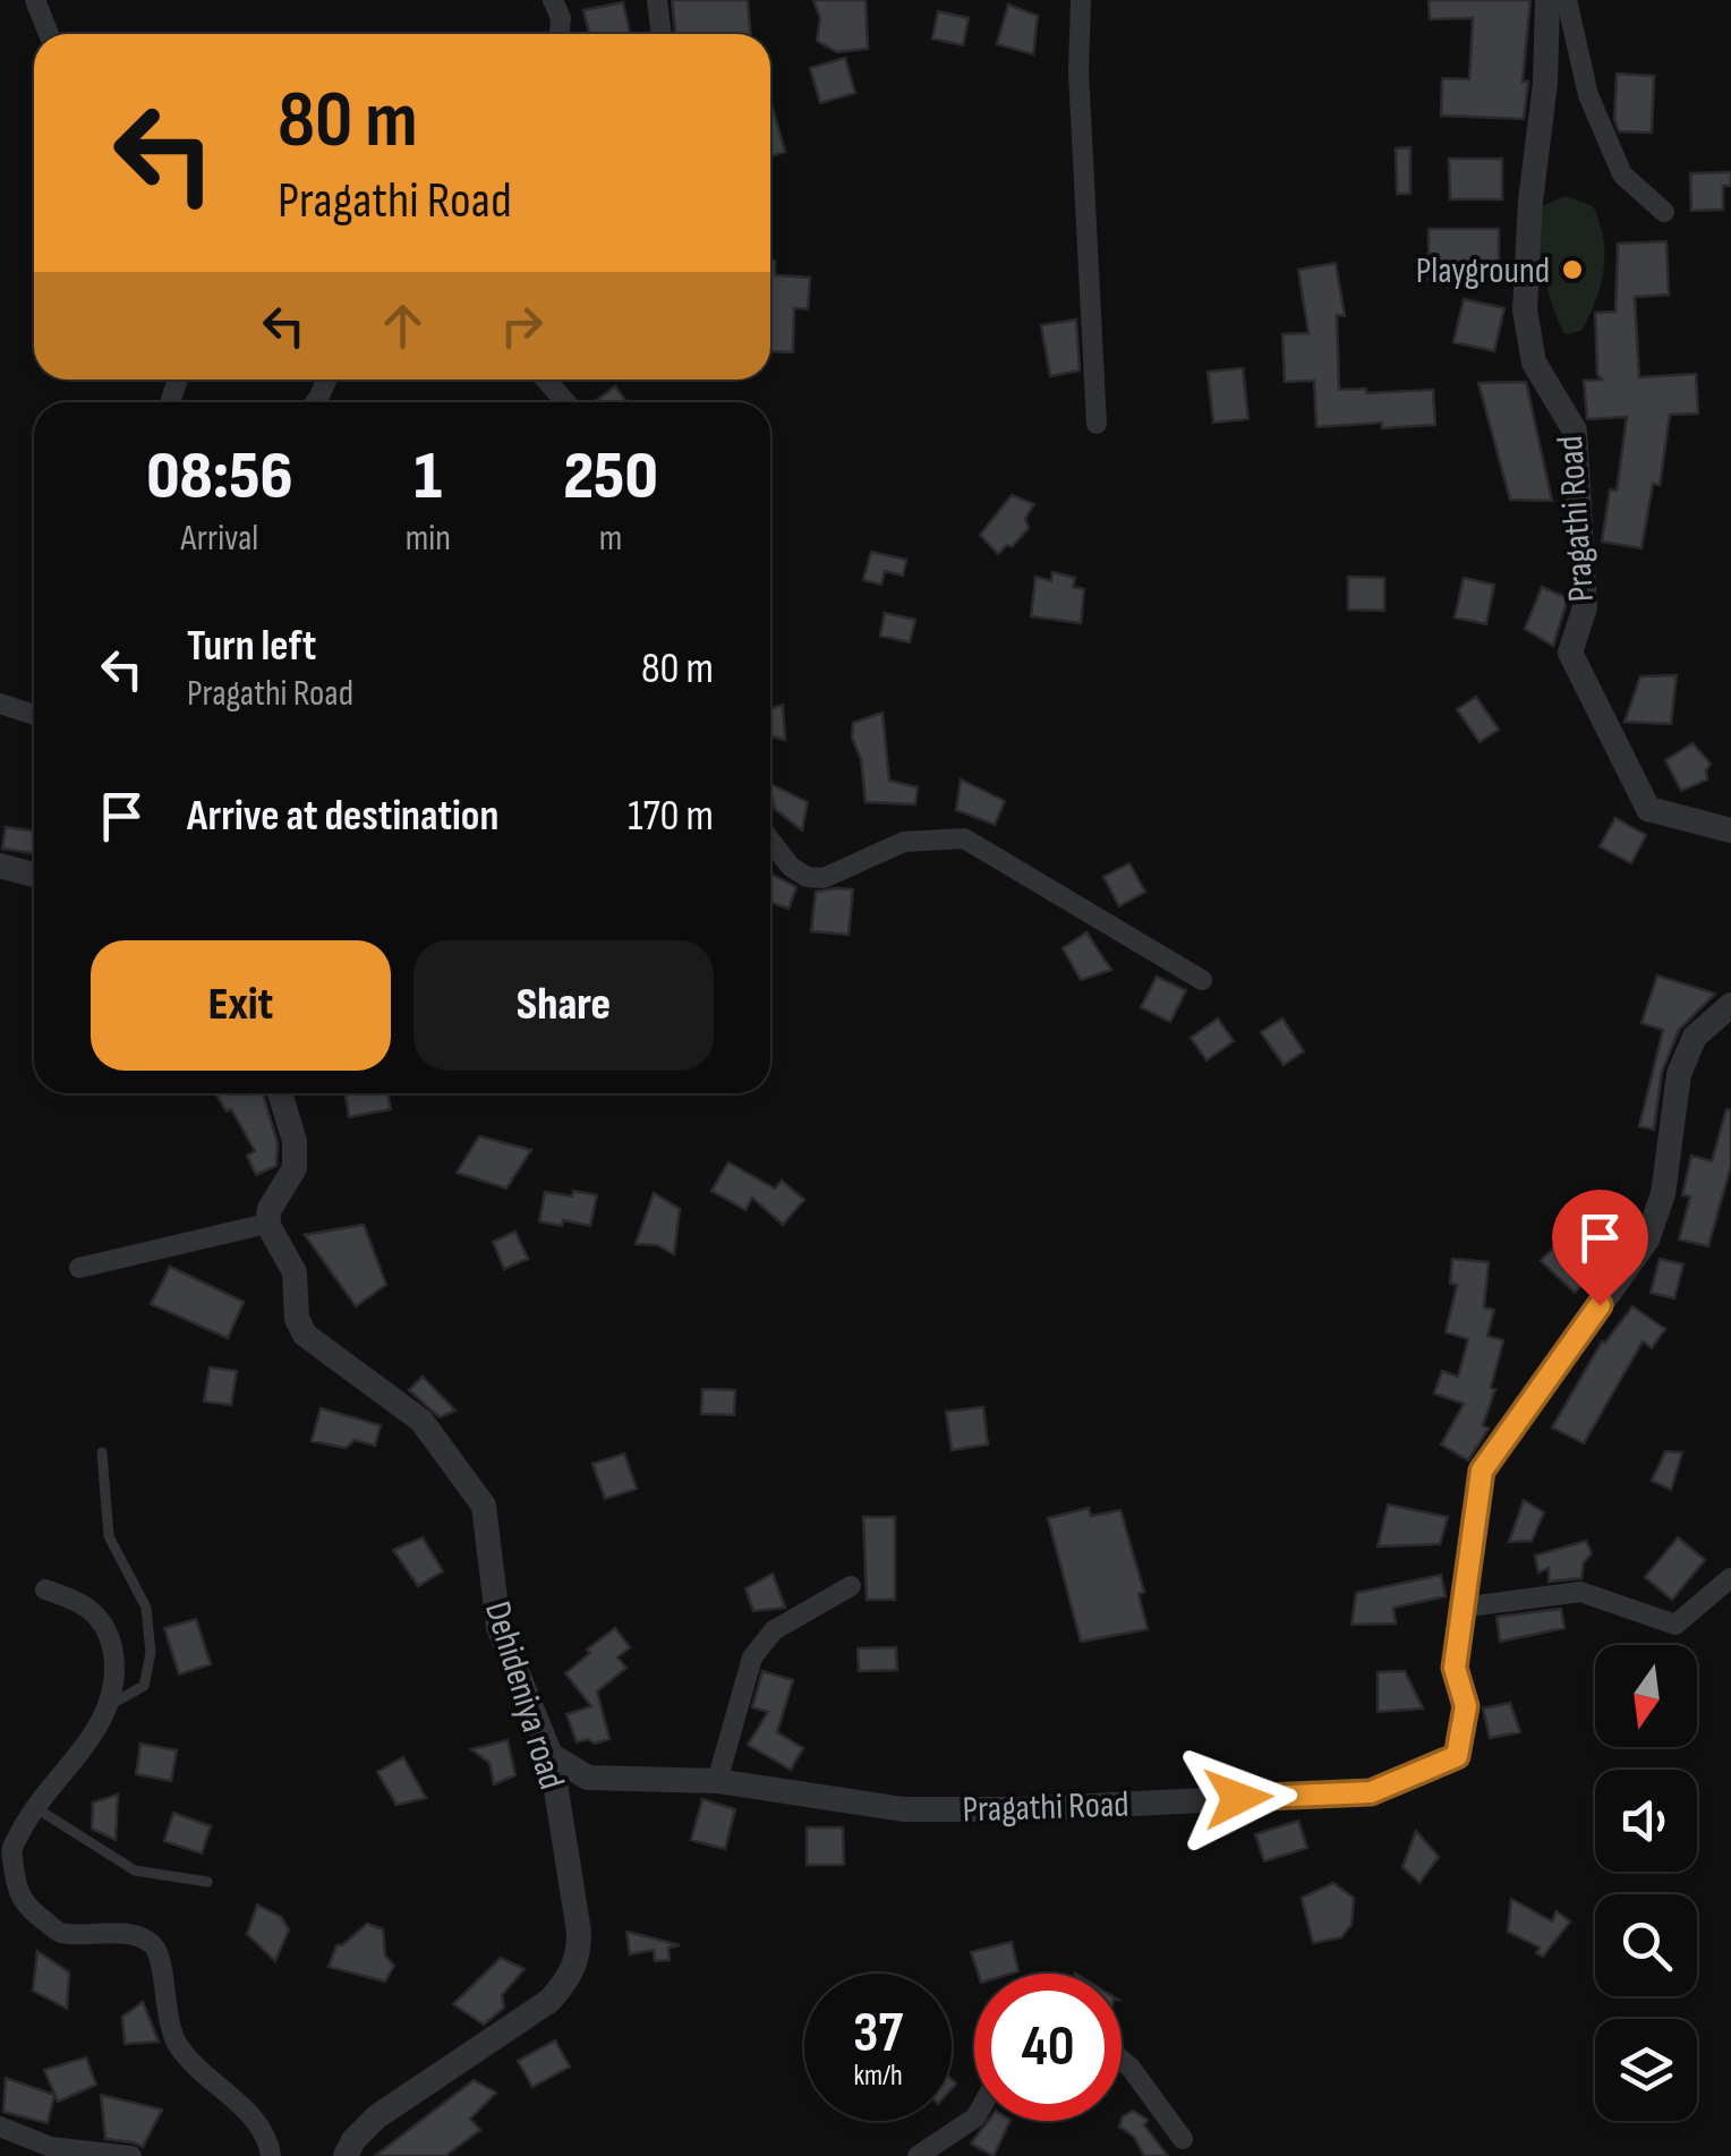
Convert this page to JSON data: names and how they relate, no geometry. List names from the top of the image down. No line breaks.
{"streets":{"street":["Pragathi Road","Dehideniya road"]},"crossings":[["Pragathi Road","Dehideniya road"]],"places":["Playground"],"north":"bottom","page":{"turn":["80 m","Pragathi Road"],"eta":["08:56","Arrival","1","min","250","m"],"list":[{"name":"Turn left","note":"Pragathi Road","value":"80 m"},{"name":"Arrive at destination","value":"170 m"}],"buttons":["Exit","Share"],"speed":"37 km/h","limit":"40"}}
